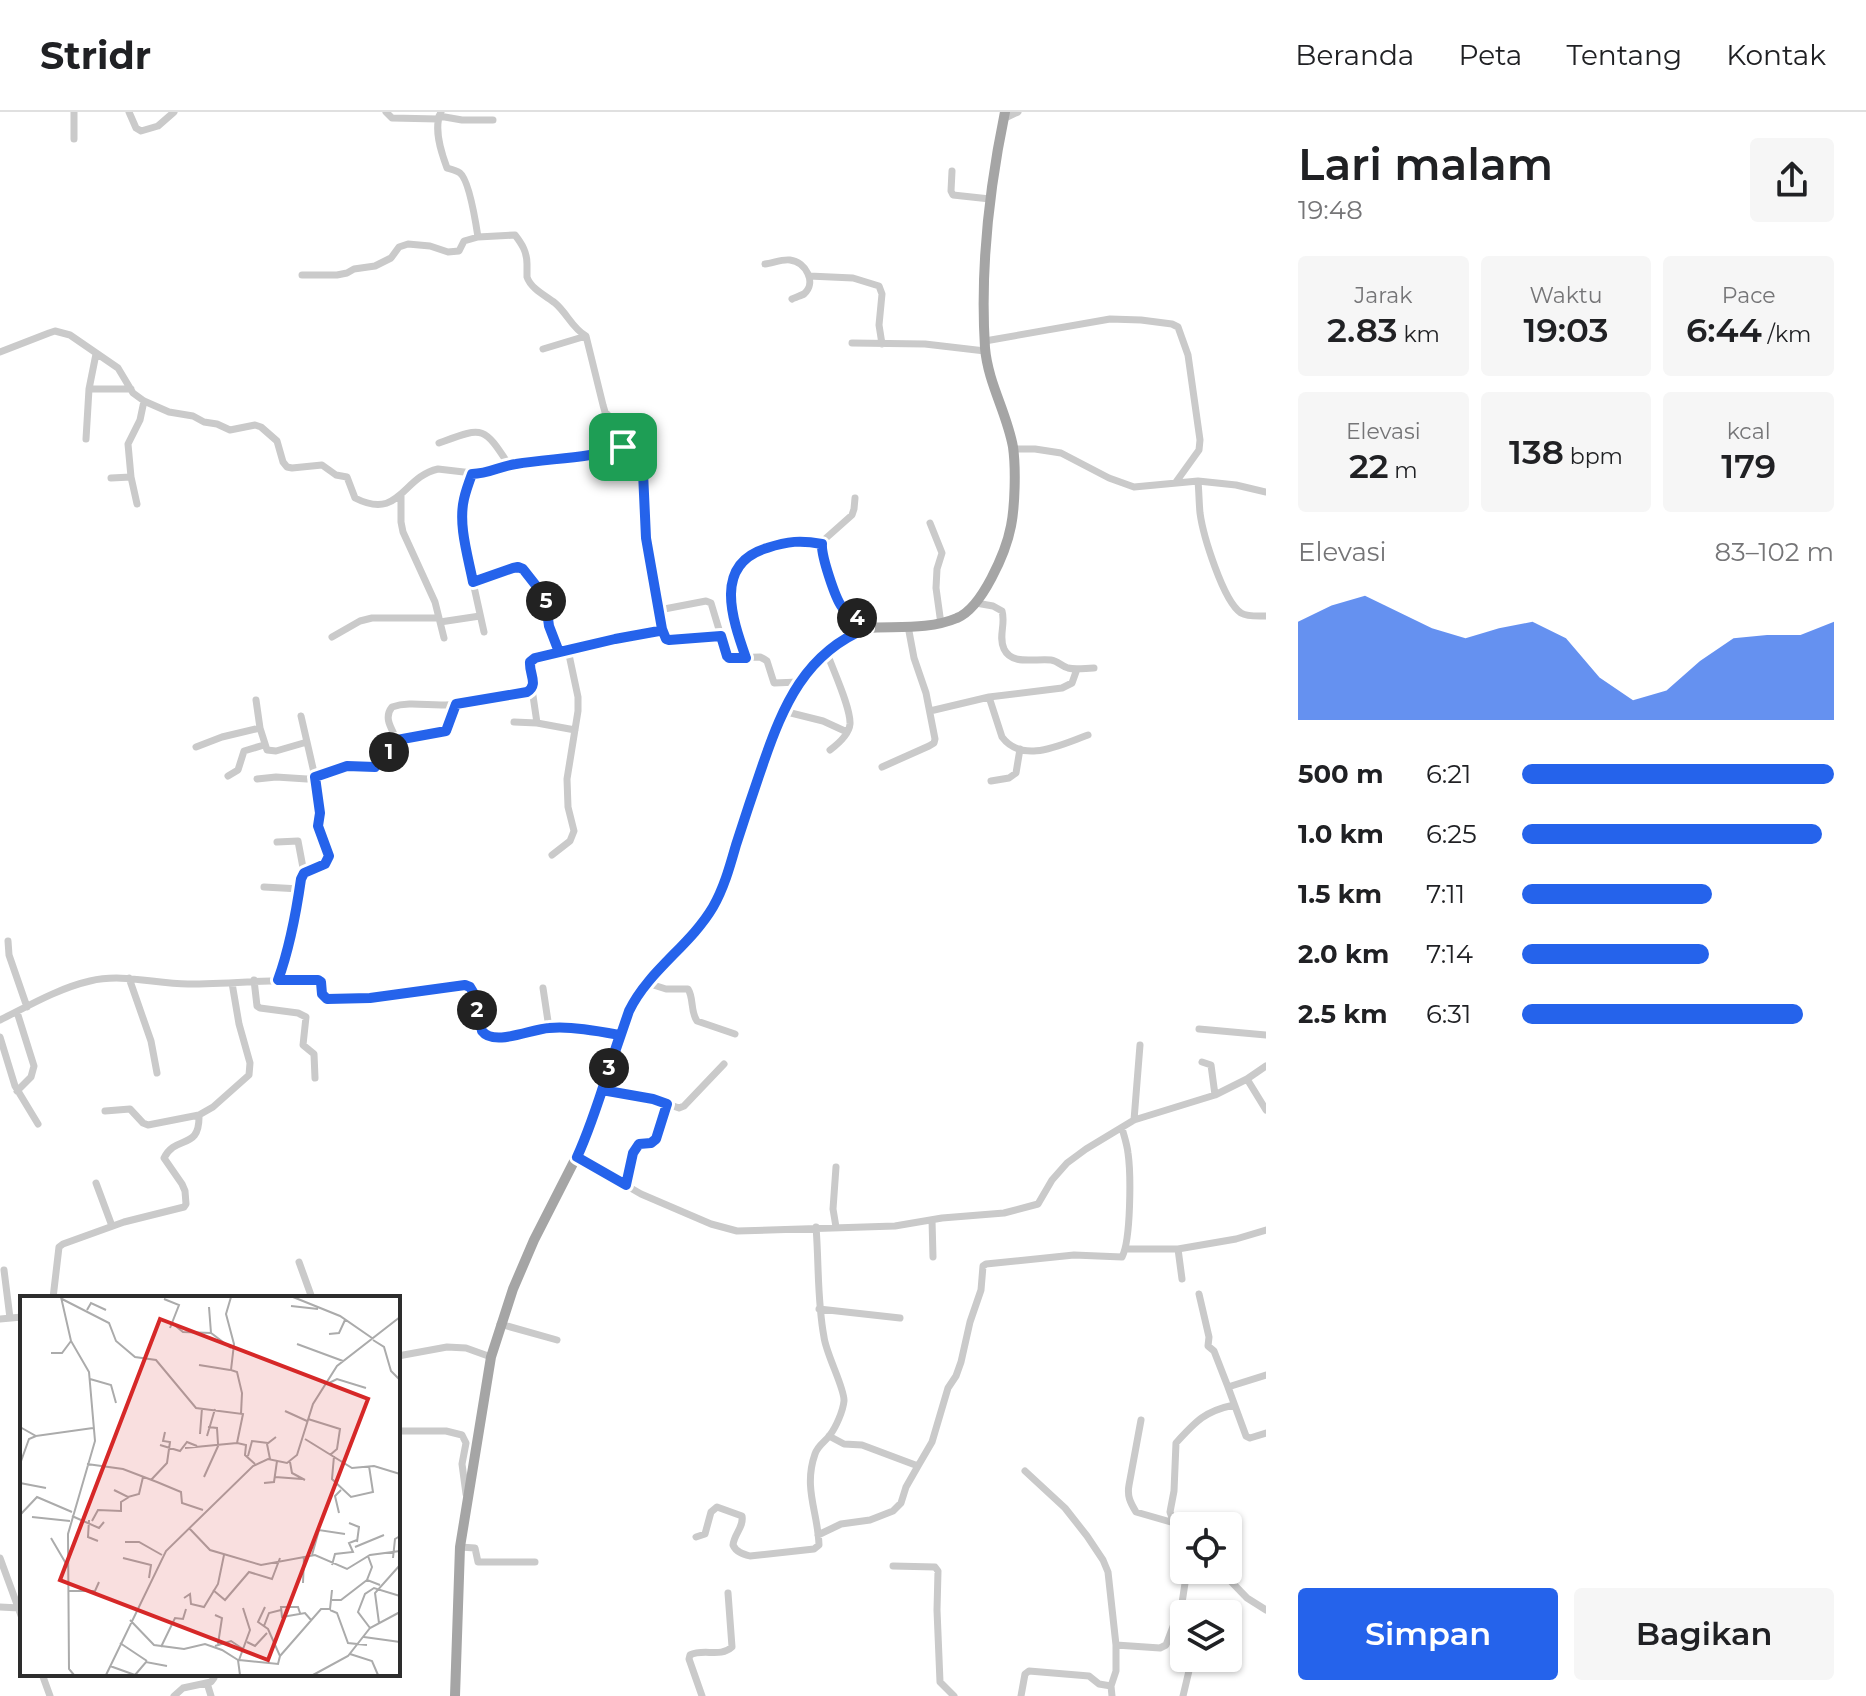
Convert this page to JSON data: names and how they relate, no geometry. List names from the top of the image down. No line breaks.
{"page":{"header":"Stridr","nav":["Beranda","Peta","Tentang","Kontak"],"heading":["Lari malam","19:48"],"stats":[["Jarak","2.83 km"],["Waktu","19:03"],["Pace","6:44 /km"],["Elevasi","22 m"],["138 bpm"],["kcal","179"]],"chart":["Elevasi","83–102 m"],"pins":["5","4","1","2","3"],"list":[{"name":"500 m","note":"6:21"},{"name":"1.0 km","note":"6:25"},{"name":"1.5 km","note":"7:11"},{"name":"2.0 km","note":"7:14"},{"name":"2.5 km","note":"6:31"}],"buttons":["Simpan","Bagikan"]}}
